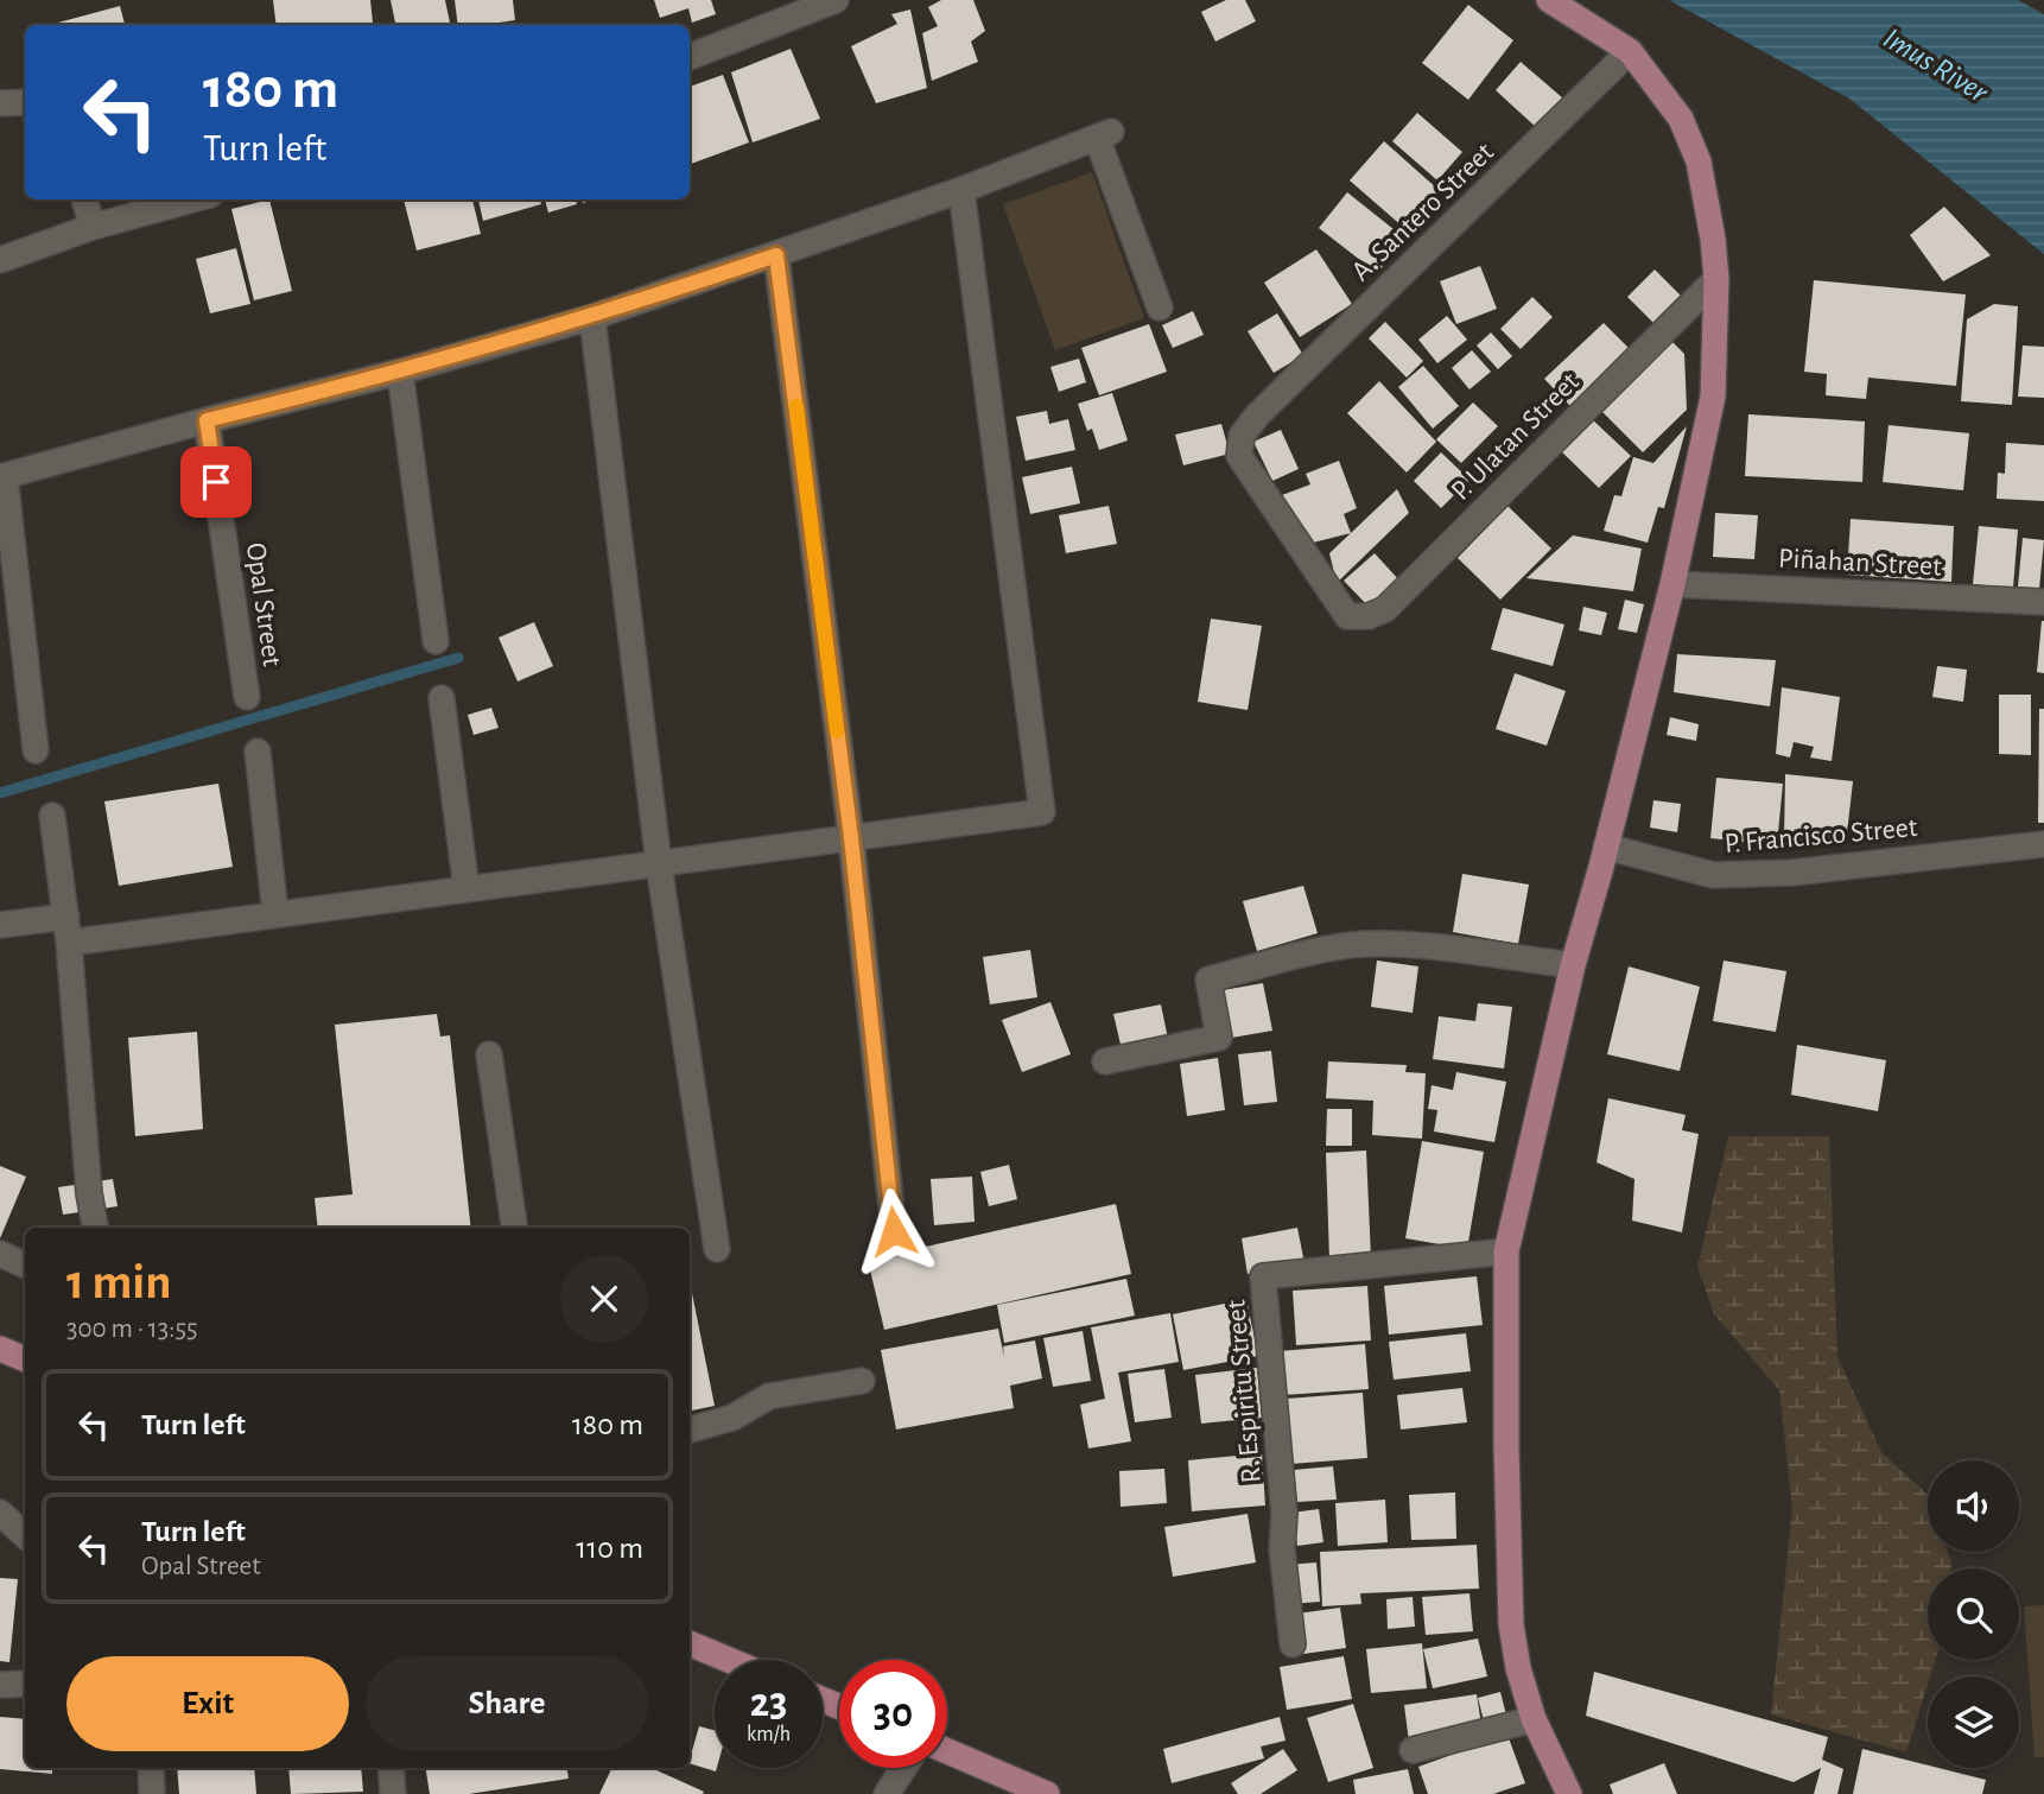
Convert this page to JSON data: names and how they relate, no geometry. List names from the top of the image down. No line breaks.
{"streets":{"street":["A. Santero Street","P. Ulatan Street","Piñahan Street","Opal Street","P. Francisco Street","R. Espiritu Street"]},"crossings":[["A. Santero Street","P. Ulatan Street"]],"water":["Imus River"],"page":{"turn":["180 m","Turn left"],"heading":["1 min","300 m · 13:55"],"list":[{"name":"Turn left","value":"180 m"},{"name":"Turn left","note":"Opal Street","value":"110 m"}],"buttons":["Exit","Share"],"speed":"23 km/h","limit":"30"}}
